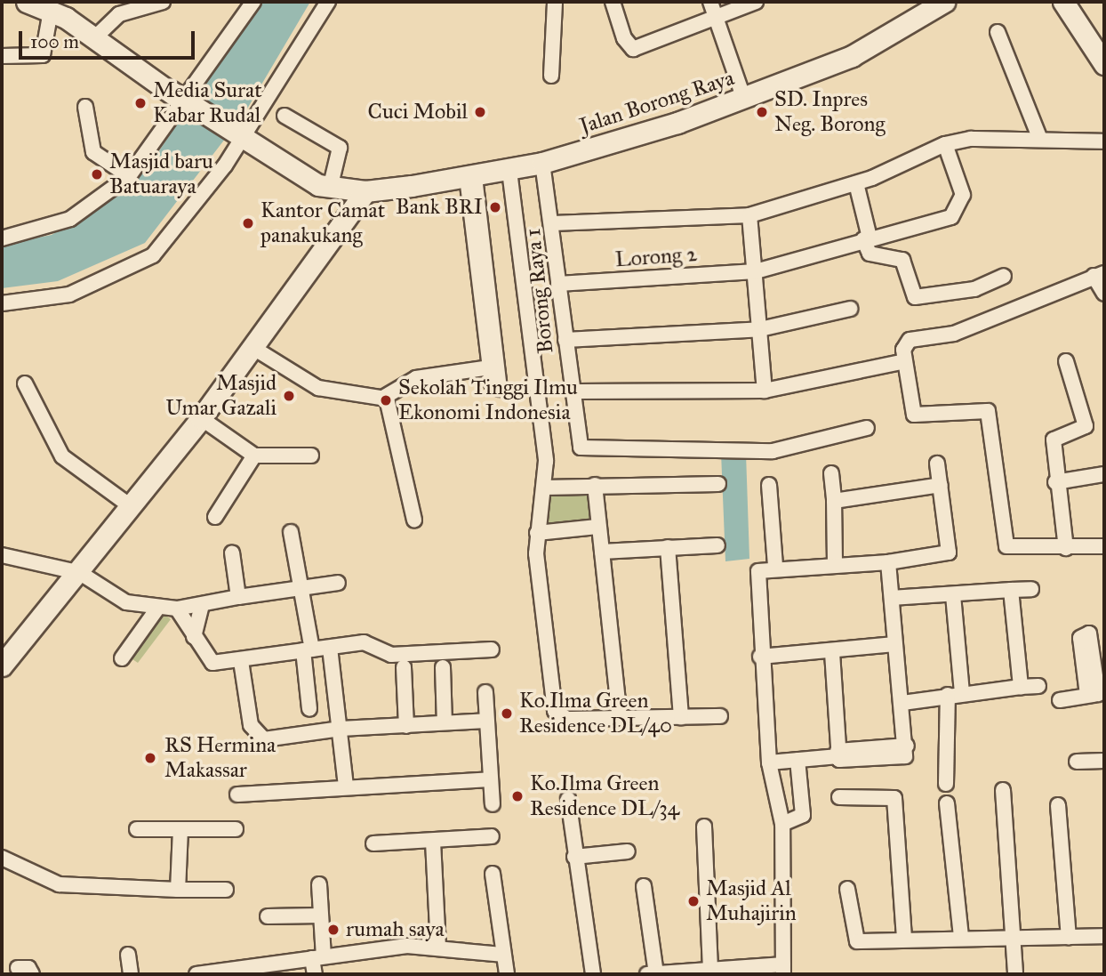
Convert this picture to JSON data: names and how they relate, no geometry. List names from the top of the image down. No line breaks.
{"streets":{"main road":["Jalan Borong Raya"],"street":["Lorong 2","Borong Raya 1"]},"crossings":[["Jalan Borong Raya","Borong Raya 1"],["Lorong 2","Borong Raya 1"]],"places":["Media Surat Kabar Rudal","Cuci Mobil","SD. Inpres Neg. Borong","Masjid baru Batuaraya","Bank BRI","Kantor Camat panakukang","Masjid Umar Gazali","Sekolah Tinggi Ilmu Ekonomi Indonesia","Ko.Ilma Green Residence DL/40","RS Hermina Makassar","Ko.Ilma Green Residence DL/34","Masjid Al Muhajirin","rumah saya"],"scale_bar":"100 m"}
